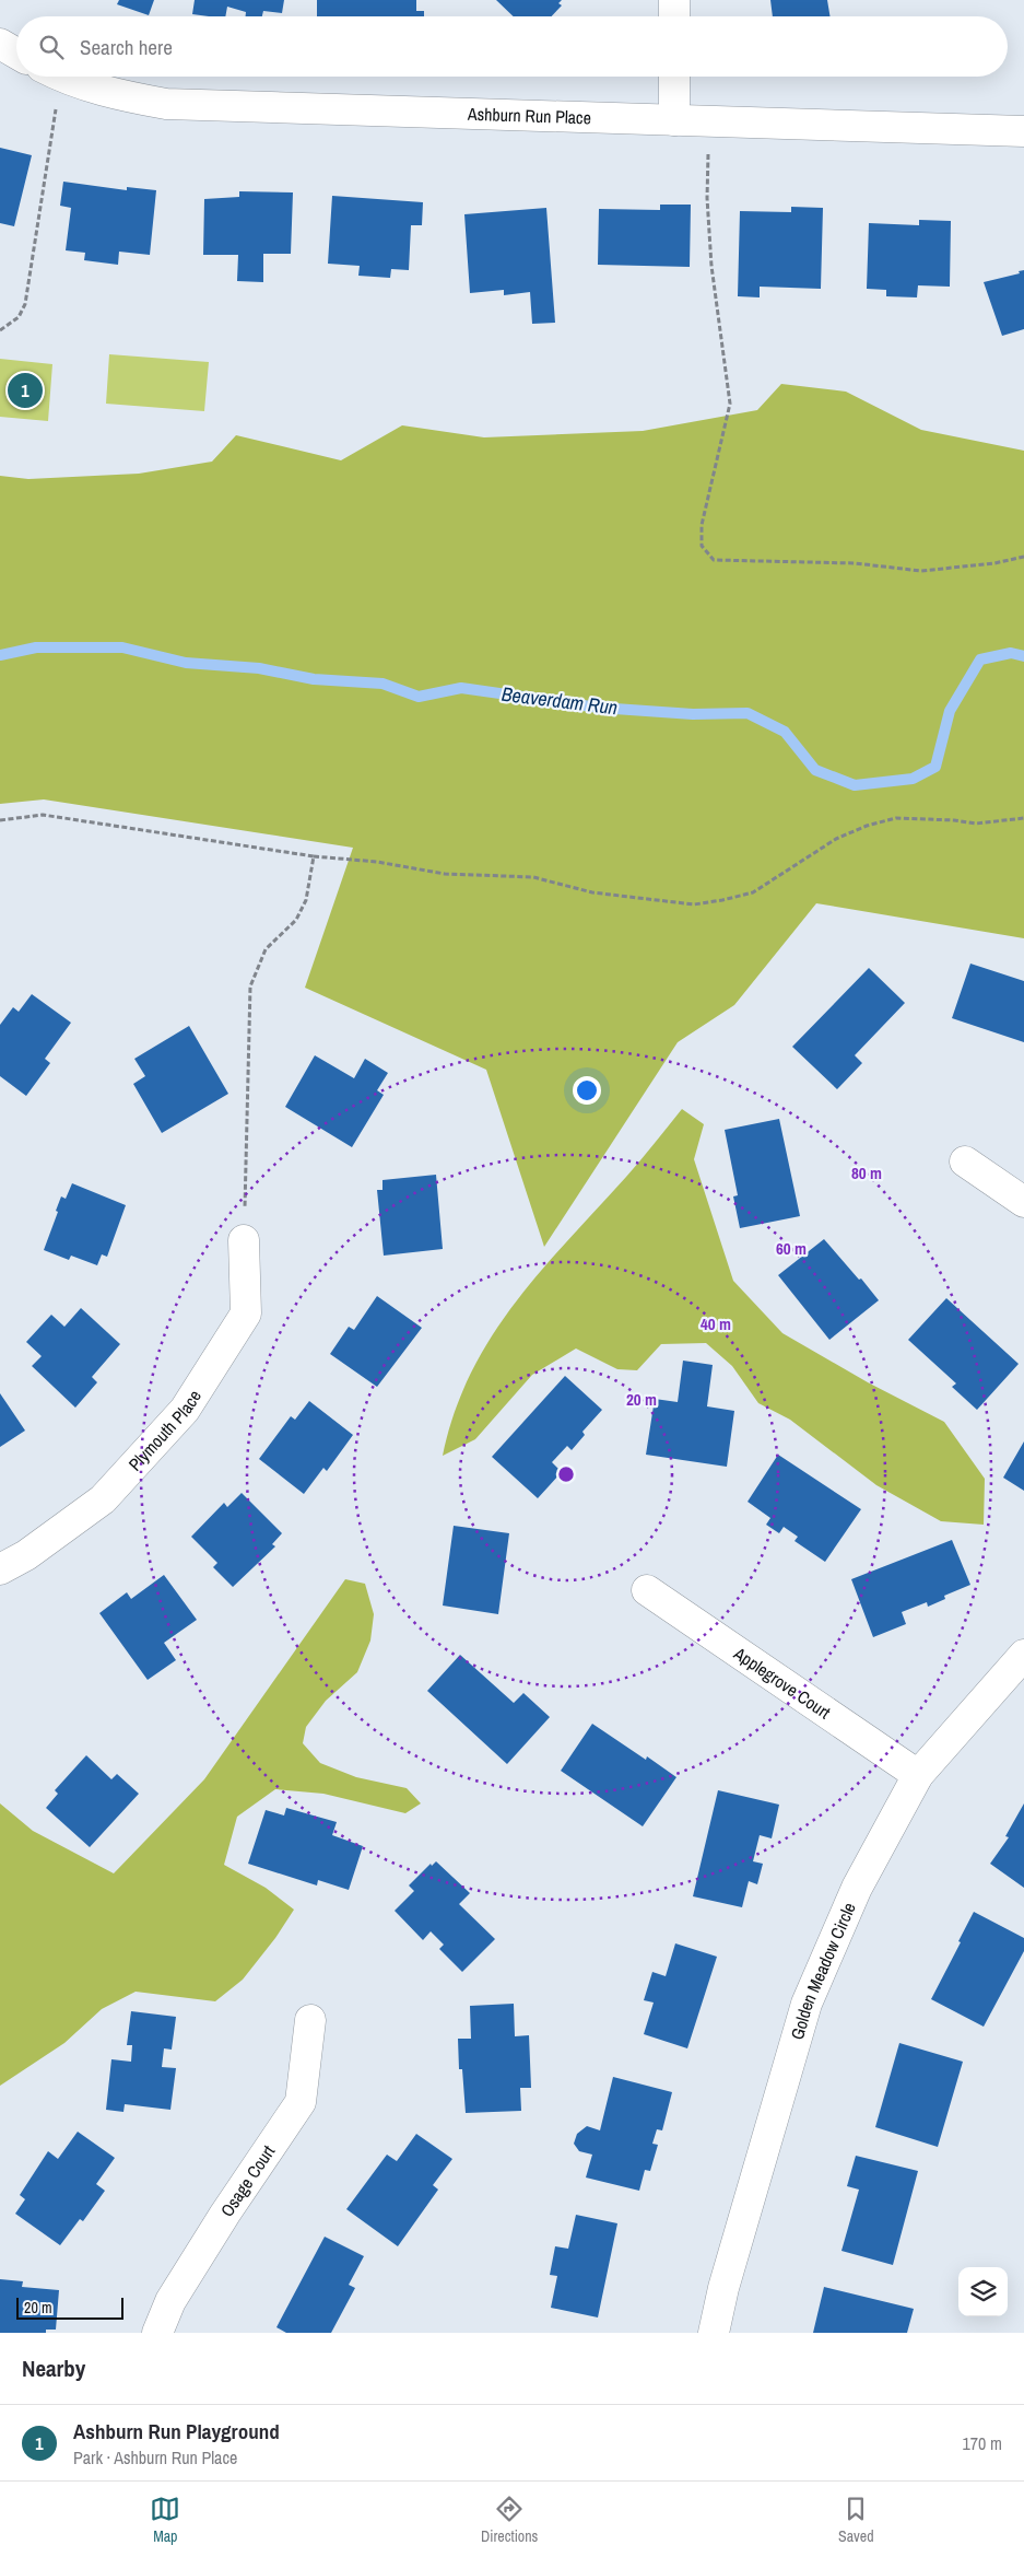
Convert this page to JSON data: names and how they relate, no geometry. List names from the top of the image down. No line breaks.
{"streets":{"street":["Ashburn Run Place","Plymouth Place","Applegrove Court","Golden Meadow Circle","Osage Court"]},"crossings":[["Applegrove Court","Golden Meadow Circle"]],"water":["Beaverdam Run"],"scale_bar":"20 m","page":{"search":"Search here","pins":"1","scale":"20 m","heading":"Nearby","list":[{"mark":"1","name":"Ashburn Run Playground","note":"Park · Ashburn Run Place","value":"170 m"}],"nav":["Map","Directions","Saved"]},"rings":["80 m","60 m","40 m","20 m"]}
